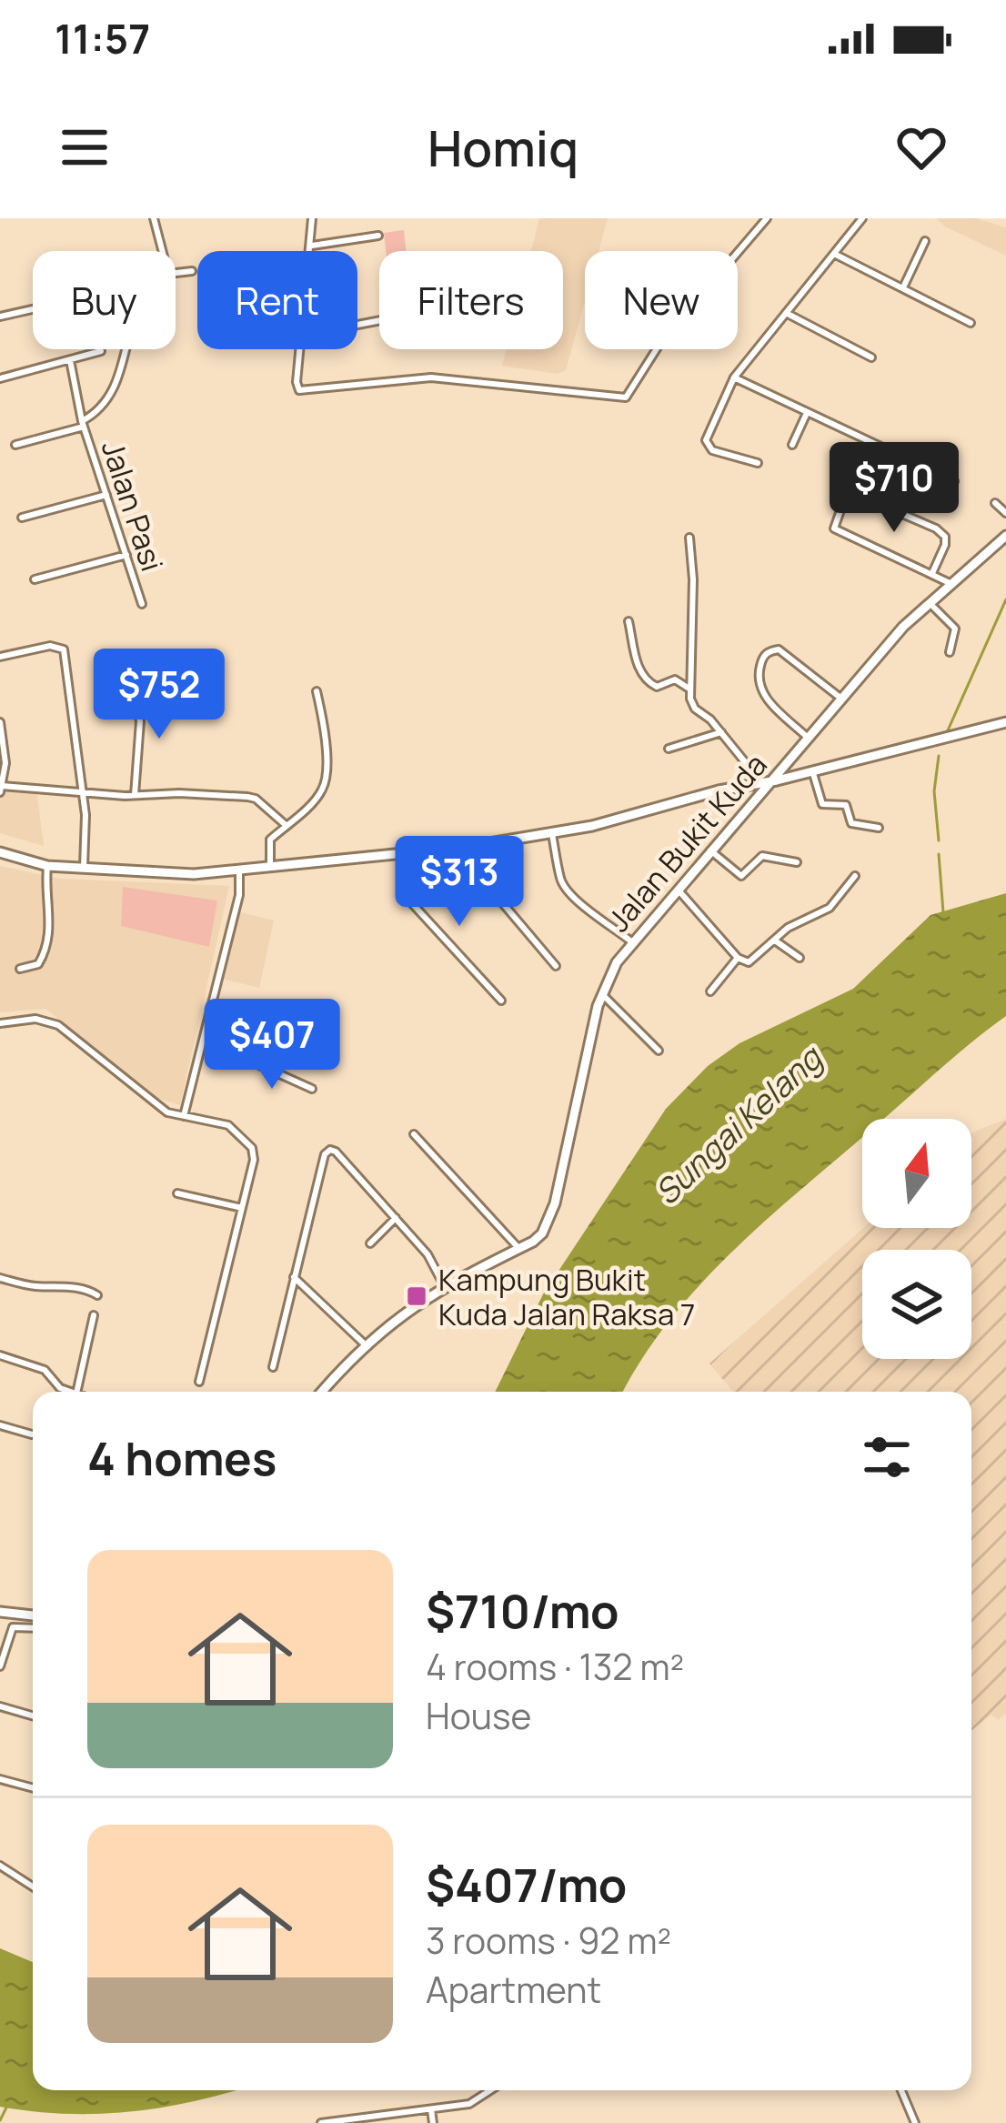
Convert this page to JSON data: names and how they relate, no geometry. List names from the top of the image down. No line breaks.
{"streets":{"street":["Jalan Pasi","Jalan Bukit Kuda"]},"water":["Sungai Kelang"],"places":{"transit":["Kampung Bukit Kuda Jalan Raksa 7"]},"north":"top","page":{"status":"11:57","header":"Homiq","chip":["Buy","Rent","Filters","New"],"price":["$710","$752","$313","$407"],"heading":"4 homes","list":[{"name":"$710/mo","note":"4 rooms · 132 m² · House"},{"name":"$407/mo","note":"3 rooms · 92 m² · Apartment"}]}}
